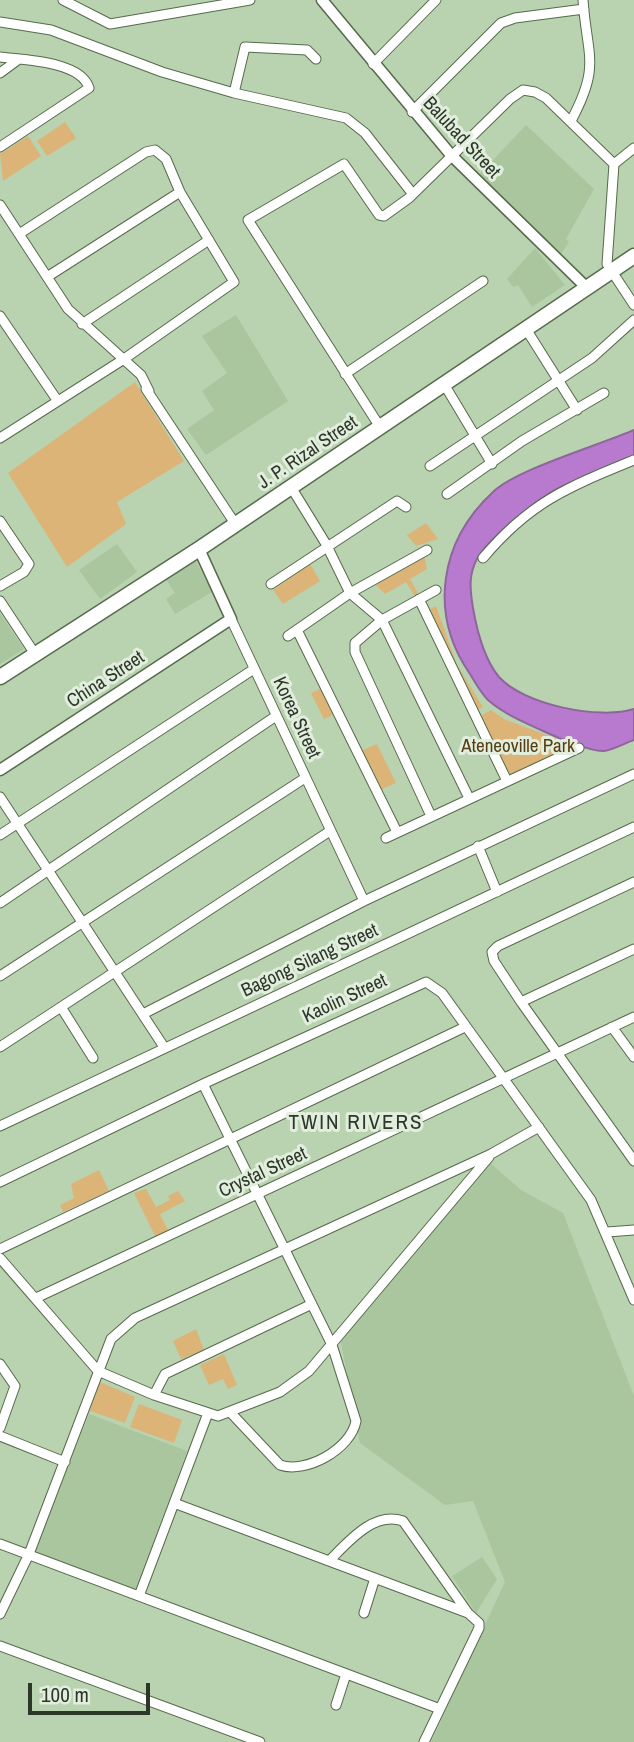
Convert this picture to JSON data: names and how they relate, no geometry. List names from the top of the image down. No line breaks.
{"streets":{"main road":["J. P. Rizal Street"],"street":["Balubad Street","China Street","Korea Street","Bagong Silang Street","Kaolin Street","Crystal Street"]},"crossings":[["Balubad Street","J. P. Rizal Street"],["J. P. Rizal Street","Korea Street"],["China Street","Korea Street"],["Kaolin Street","Crystal Street"]],"districts":["TWIN RIVERS"],"parks":["Ateneoville Park"],"scale_bar":"100 m"}
